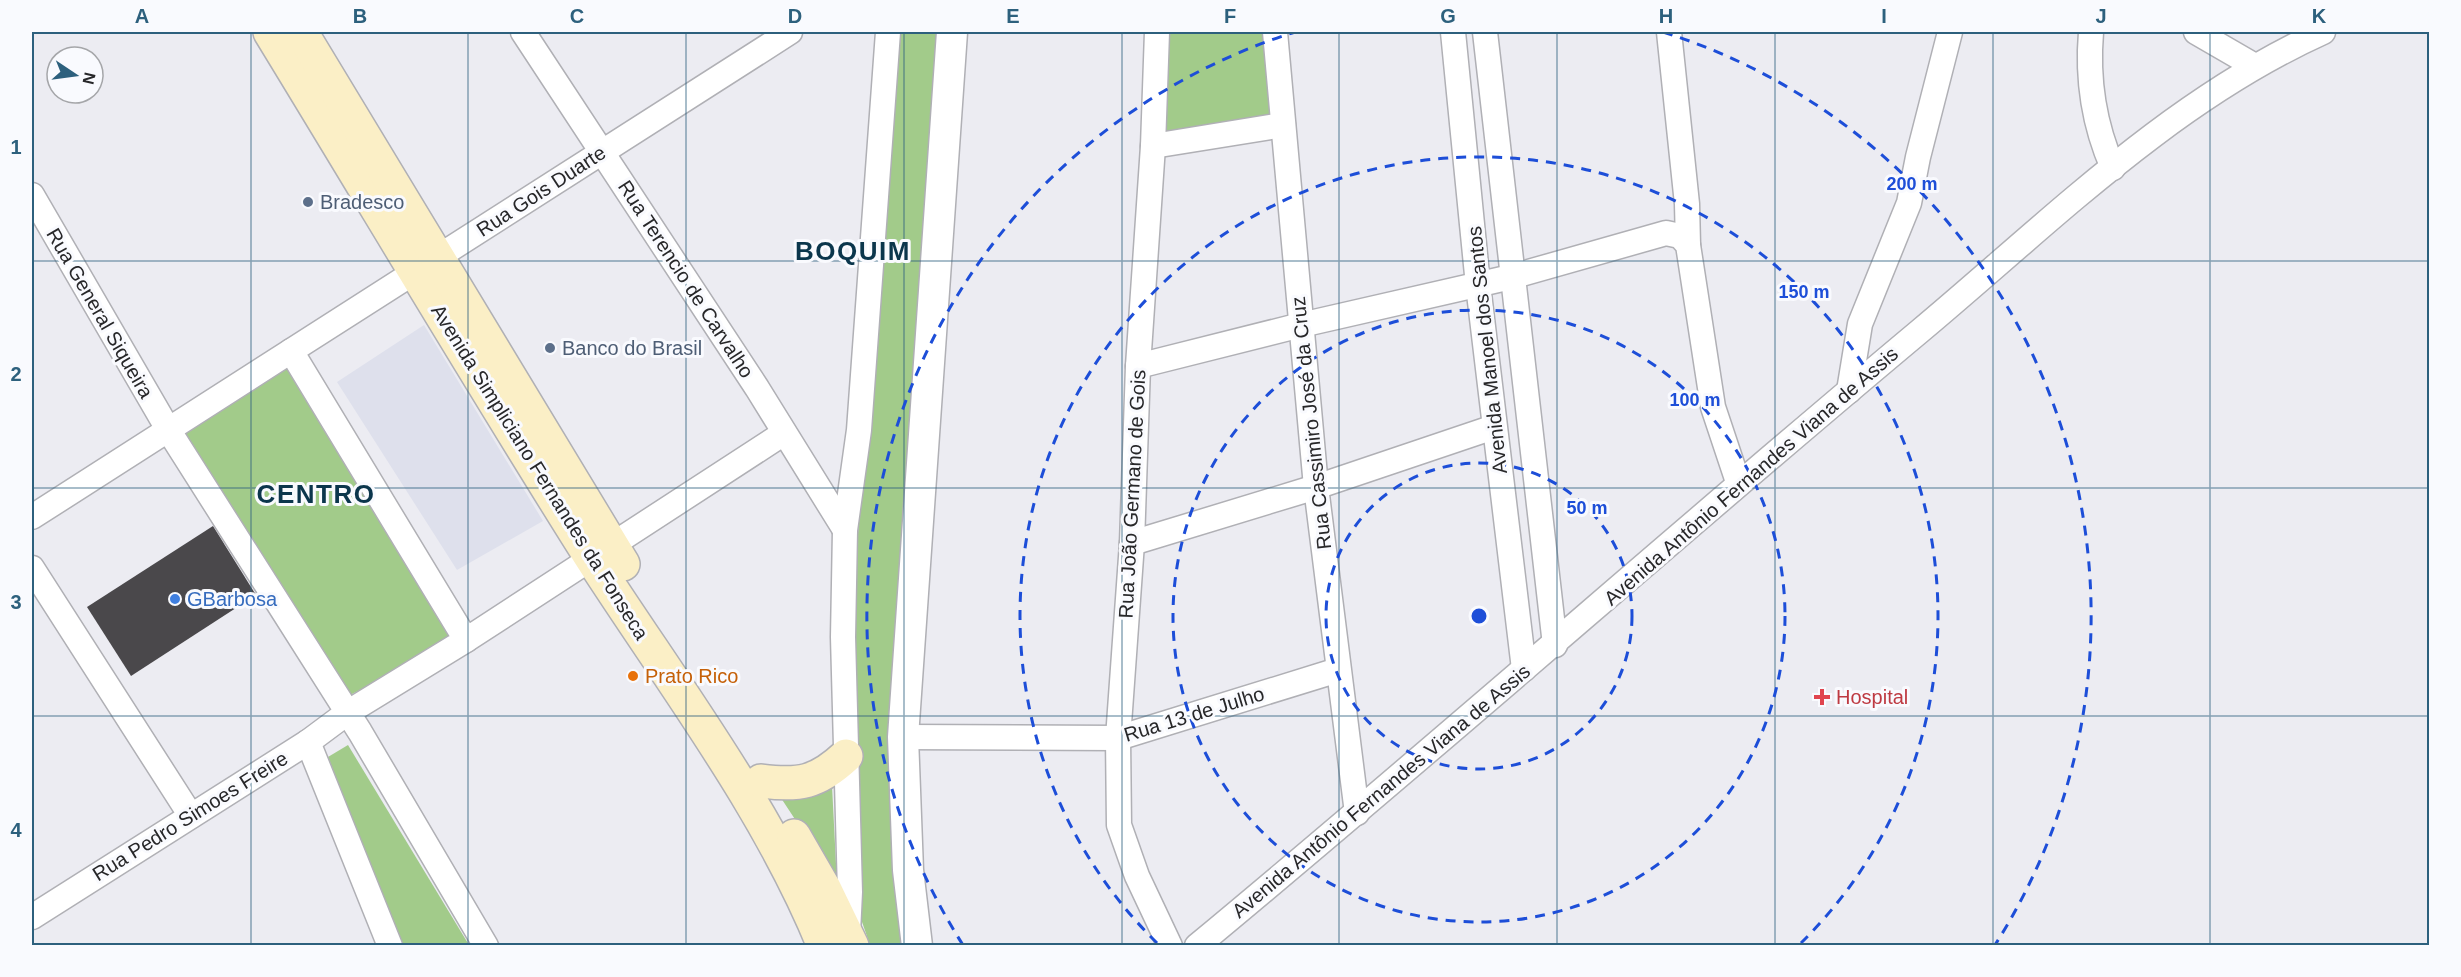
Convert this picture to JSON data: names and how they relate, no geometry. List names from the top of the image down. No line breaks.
{"streets":{"main road":["Avenida Simpliciano Fernandes da Fonseca"],"street":["Rua Gois Duarte","Rua Terencio de Carvalho","Rua General Siqueira","Avenida Manoel dos Santos","Rua Cassimiro José da Cruz","Avenida Antônio Fernandes Viana de Assis","Rua João Germano de Gois","Rua 13 de Julho","Rua Pedro Simoes Freire"]},"crossings":[["Rua Gois Duarte","Rua Terencio de Carvalho"],["Rua Gois Duarte","Rua General Siqueira"],["Rua Gois Duarte","Avenida Simpliciano Fernandes da Fonseca"],["Rua Terencio de Carvalho","Rua Pedro Simoes Freire"],["Rua General Siqueira","Rua Pedro Simoes Freire"],["Avenida Manoel dos Santos","Avenida Antônio Fernandes Viana de Assis"],["Rua Cassimiro José da Cruz","Avenida Antônio Fernandes Viana de Assis"],["Rua Cassimiro José da Cruz","Rua 13 de Julho"],["Avenida Simpliciano Fernandes da Fonseca","Rua Pedro Simoes Freire"],["Rua João Germano de Gois","Rua 13 de Julho"]],"districts":["BOQUIM","CENTRO"],"places":{"other":["Bradesco","Banco do Brasil","GBarbosa","Prato Rico"],"health":["Hospital"]},"north":"right","grid":{"columns":["A","B","C","D","E","F","G","H","I","J","K"],"rows":["1","2","3","4"]},"rings":["200 m","150 m","100 m","50 m"]}
